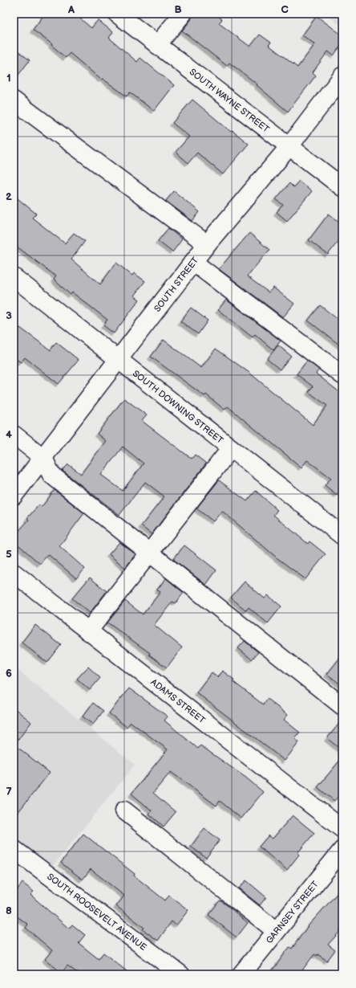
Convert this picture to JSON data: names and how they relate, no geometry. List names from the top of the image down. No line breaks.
{"streets":{"street":["SOUTH WAYNE STREET","SOUTH STREET","SOUTH DOWNING STREET","ADAMS STREET","SOUTH ROOSEVELT AVENUE","GARNSEY STREET"]},"crossings":[["SOUTH WAYNE STREET","SOUTH STREET"],["SOUTH STREET","SOUTH DOWNING STREET"]],"grid":{"columns":["A","B","C"],"rows":["1","2","3","4","5","6","7","8"]}}
